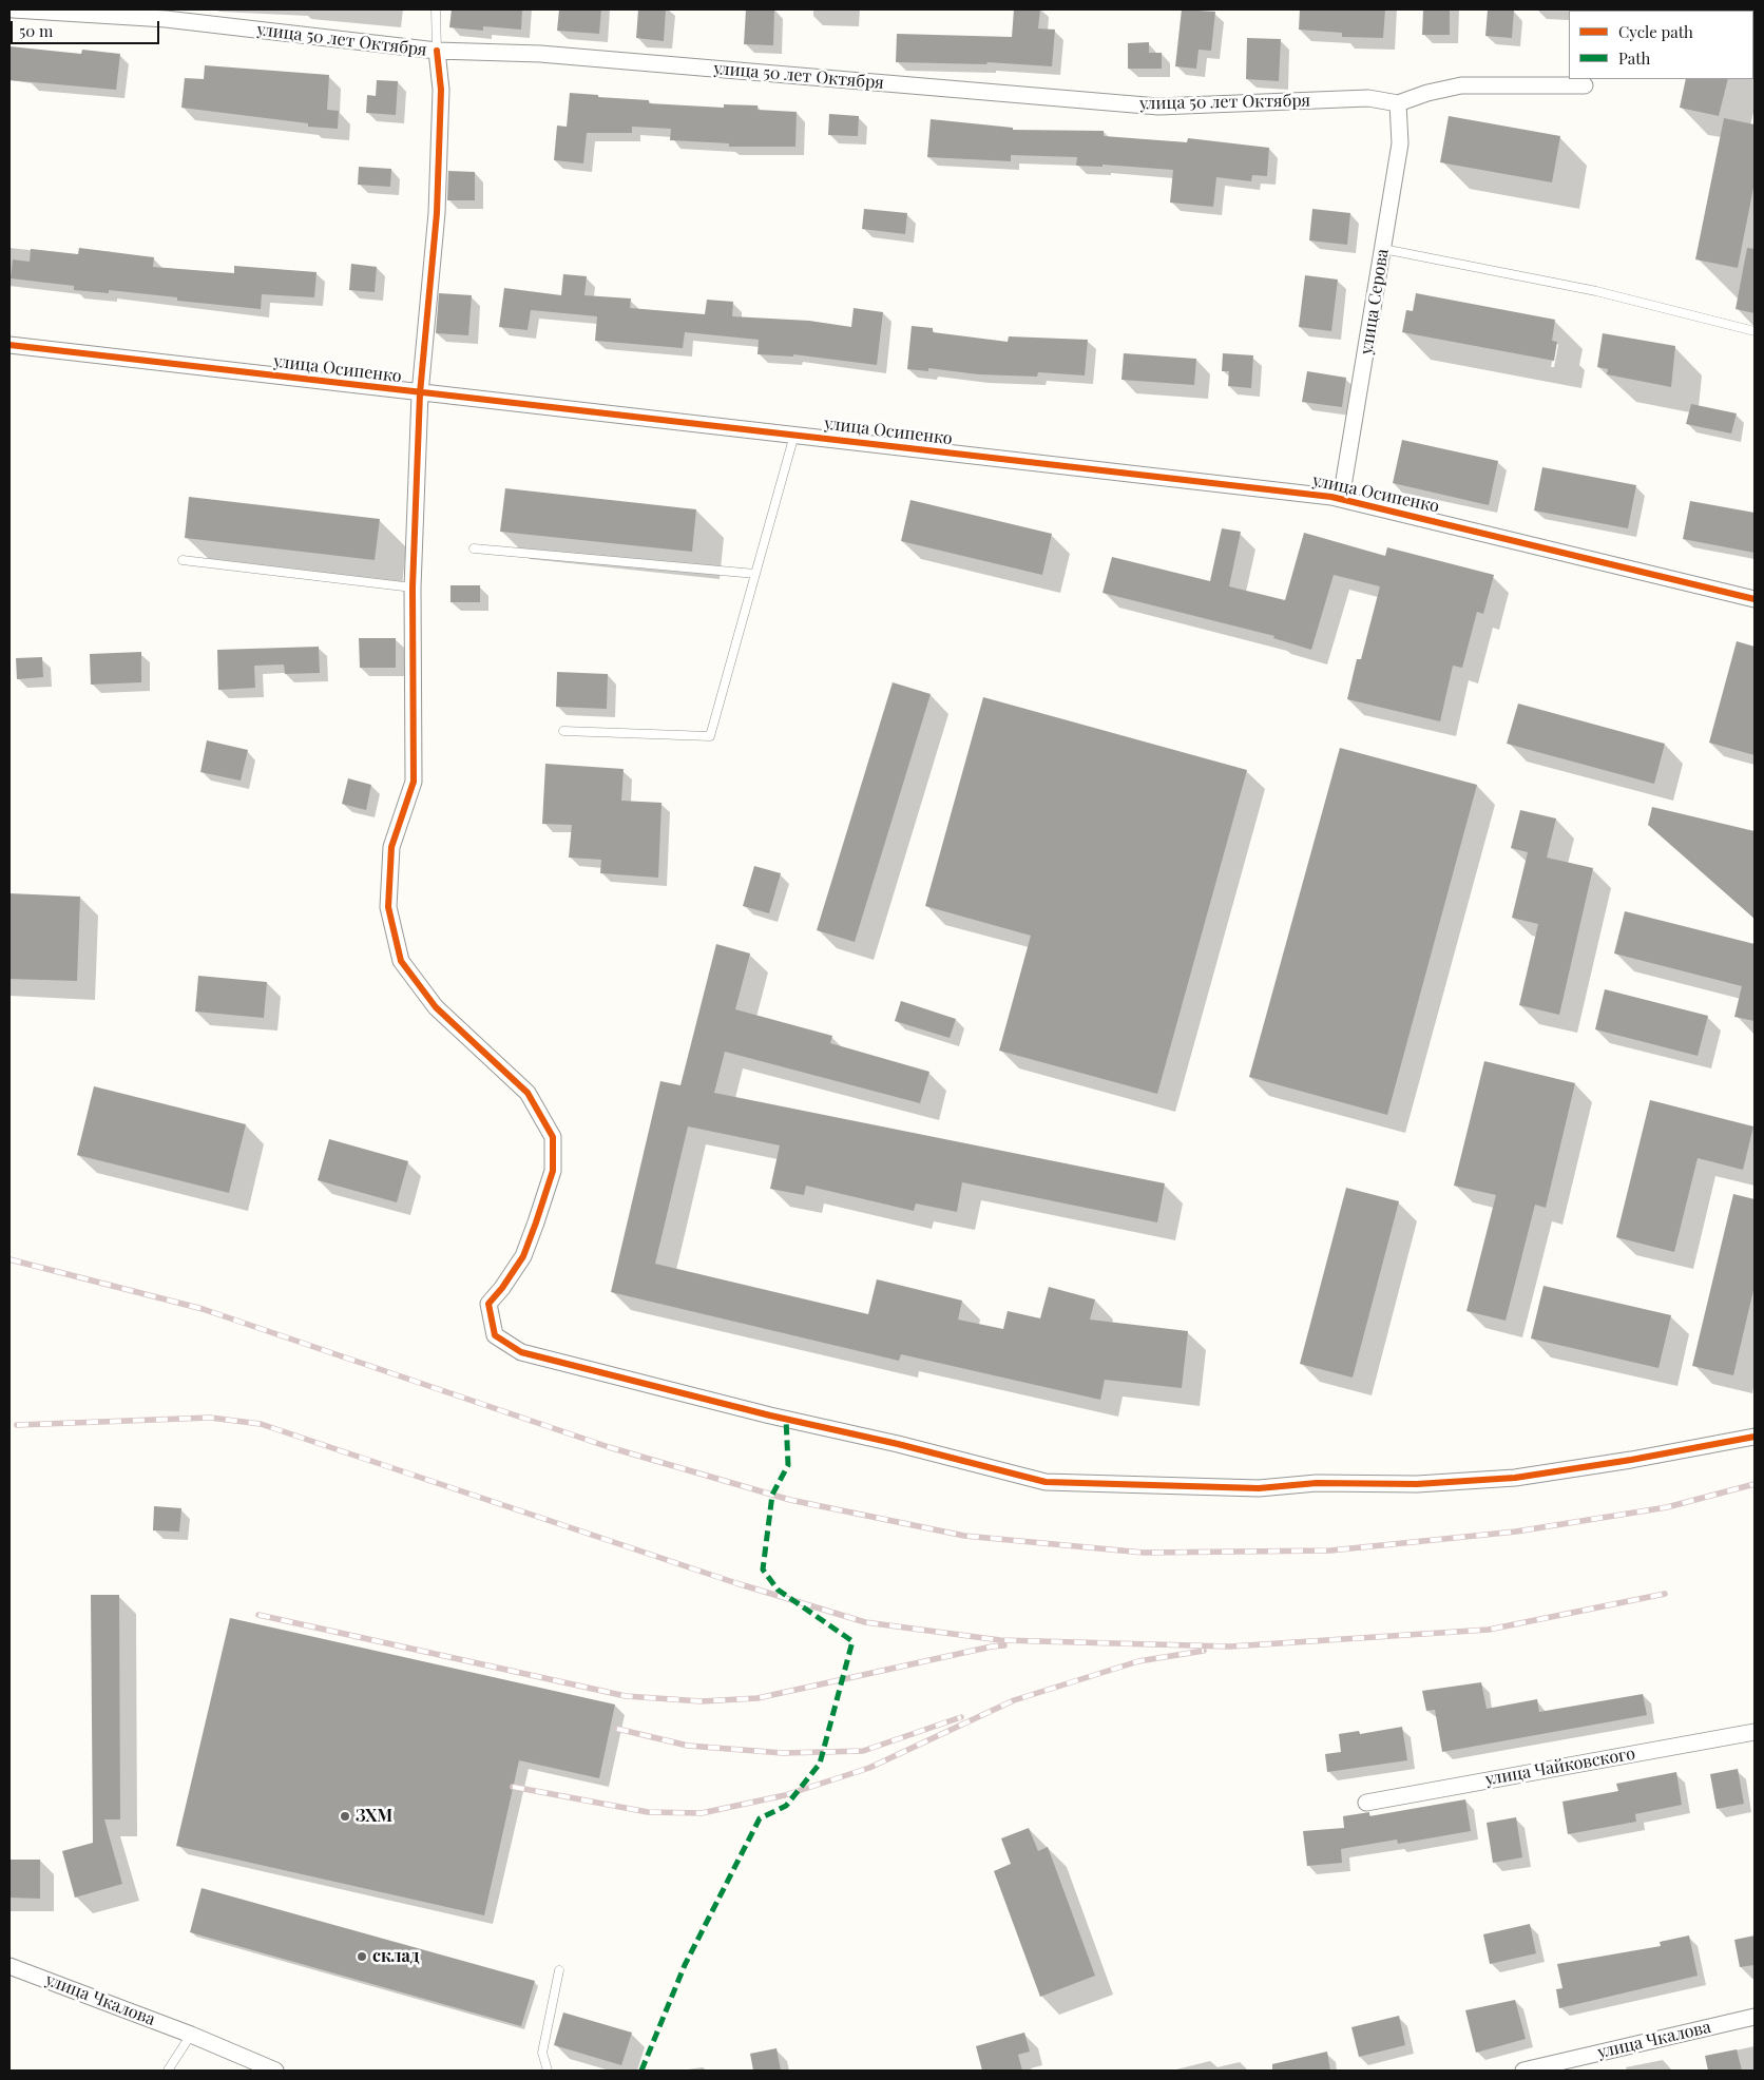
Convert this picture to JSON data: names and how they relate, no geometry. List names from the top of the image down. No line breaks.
{"streets":{"street":["улица 50 лет Октября","улица Серова","улица Осипенко","улица Чайковского","улица Чкалова"]},"crossings":[["улица 50 лет Октября","улица Серова"],["улица Серова","улица Осипенко"]],"places":["ЗХМ","склад"],"legend":["Cycle path","Path"],"scale_bar":"50 m"}
